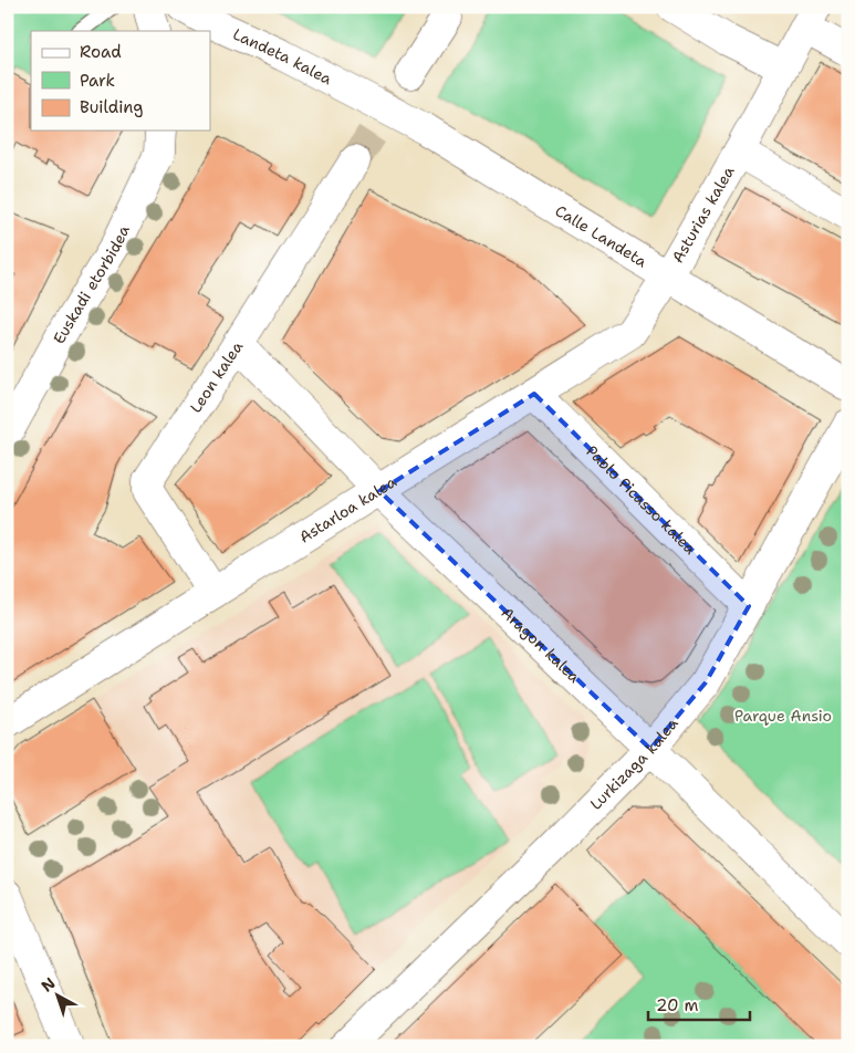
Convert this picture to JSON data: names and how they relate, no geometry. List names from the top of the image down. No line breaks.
{"streets":{"street":["Landeta kalea","Asturias kalea","Calle Landeta","Euskadi etorbidea","Leon kalea","Pablo Picasso kalea","Astarloa kalea","Aragon kalea","Lurkizaga kalea"]},"crossings":[["Landeta kalea","Calle Landeta"],["Asturias kalea","Calle Landeta"],["Asturias kalea","Astarloa kalea"],["Calle Landeta","Astarloa kalea"],["Leon kalea","Astarloa kalea"],["Leon kalea","Aragon kalea"],["Pablo Picasso kalea","Astarloa kalea"],["Pablo Picasso kalea","Lurkizaga kalea"],["Astarloa kalea","Aragon kalea"],["Aragon kalea","Lurkizaga kalea"]],"parks":["Parque Ansio"],"legend":["Road","Park","Building"],"scale_bar":"20 m","north":"top left"}
